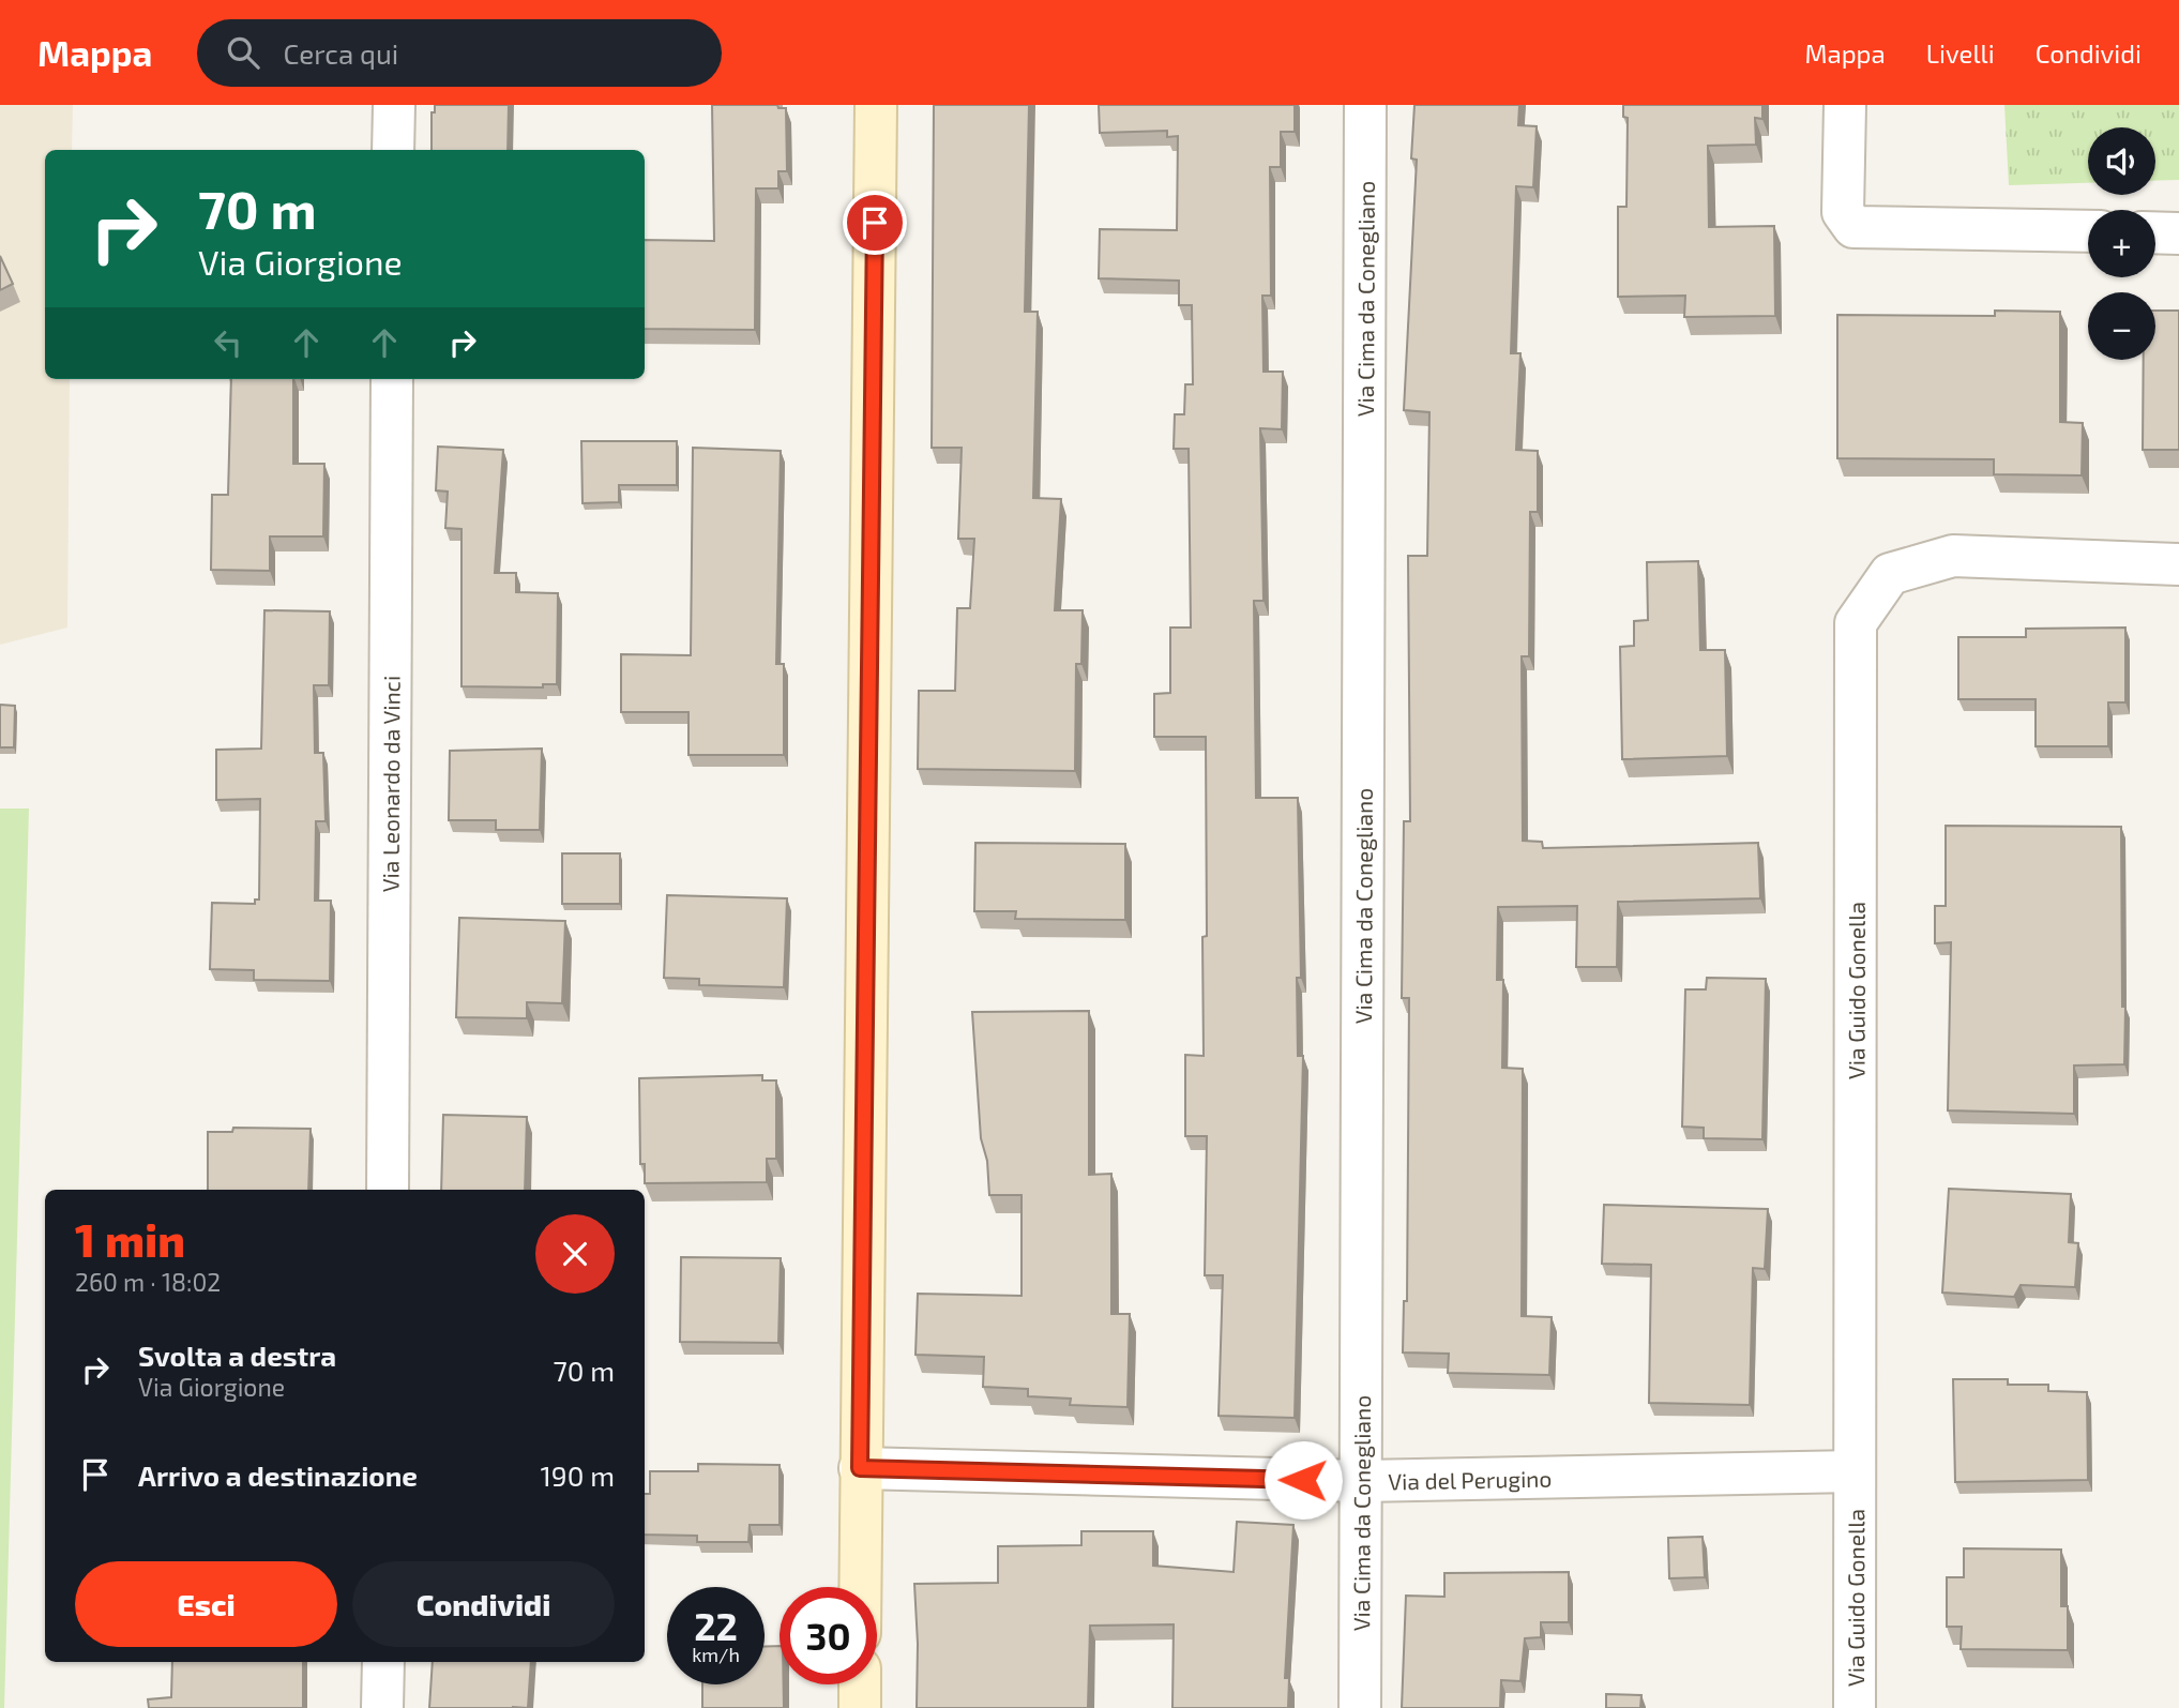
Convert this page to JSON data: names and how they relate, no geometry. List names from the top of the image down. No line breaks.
{"streets":{"street":["Via Cima da Conegliano","Via Leonardo da Vinci","Via Guido Gonella","Via del Perugino"]},"crossings":[["Via Cima da Conegliano","Via del Perugino"],["Via Guido Gonella","Via del Perugino"]],"page":{"header":"Mappa","search":"Cerca qui","nav":["Mappa","Livelli","Condividi"],"map_buttons":["+","−"],"turn":["70 m","Via Giorgione"],"heading":["1 min","260 m · 18:02"],"list":[{"name":"Svolta a destra","note":"Via Giorgione","value":"70 m"},{"name":"Arrivo a destinazione","value":"190 m"}],"buttons":["Esci","Condividi"],"speed":"22 km/h","limit":"30"}}
